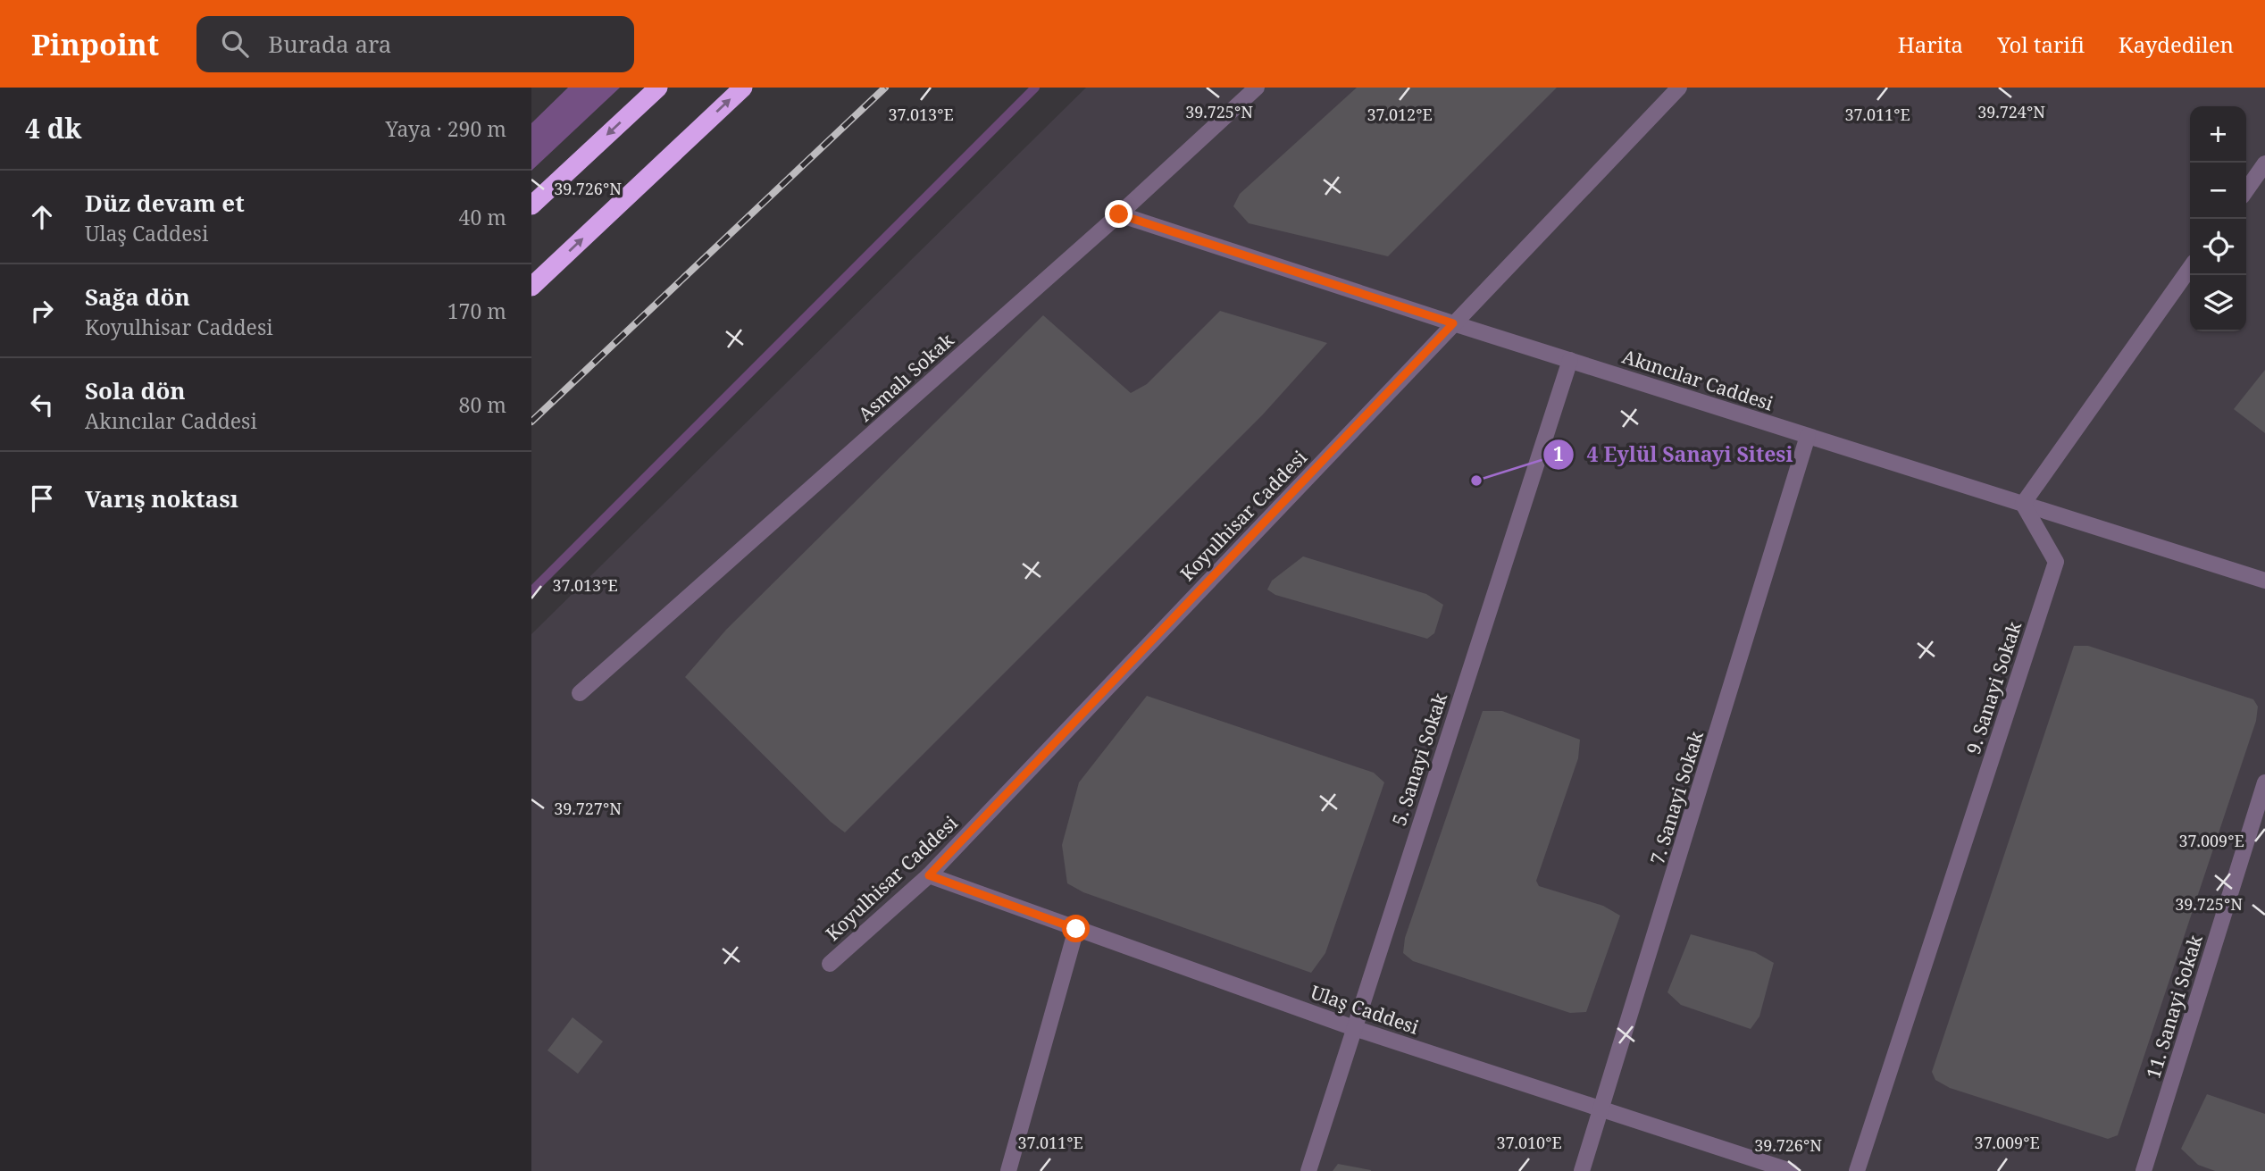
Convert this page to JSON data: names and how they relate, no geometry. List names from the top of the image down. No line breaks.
{"streets":{"street":["Asmalı Sokak","Akıncılar Caddesi","Koyulhisar Caddesi","9. Sanayi Sokak","5. Sanayi Sokak","7. Sanayi Sokak","11. Sanayi Sokak","Ulaş Caddesi"]},"crossings":[["Asmalı Sokak","Akıncılar Caddesi"],["Akıncılar Caddesi","Koyulhisar Caddesi"],["Akıncılar Caddesi","9. Sanayi Sokak"],["Akıncılar Caddesi","5. Sanayi Sokak"],["Akıncılar Caddesi","7. Sanayi Sokak"],["Koyulhisar Caddesi","Ulaş Caddesi"],["5. Sanayi Sokak","Ulaş Caddesi"],["7. Sanayi Sokak","Ulaş Caddesi"]],"places":["4 Eylül Sanayi Sitesi"],"page":{"header":"Pinpoint","search":"Burada ara","nav":["Harita","Yol tarifi","Kaydedilen"],"heading":["4 dk","Yaya · 290 m"],"map_buttons":["+","−"],"list":[["Düz devam et","Ulaş Caddesi","40 m"],["Sağa dön","Koyulhisar Caddesi","170 m"],["Sola dön","Akıncılar Caddesi","80 m"],"Varış noktası"]},"coordinates":["39.725°N","39.724°N","37.013°E","37.012°E","37.011°E","39.726°N","39.727°N","37.009°E","37.010°E"]}
